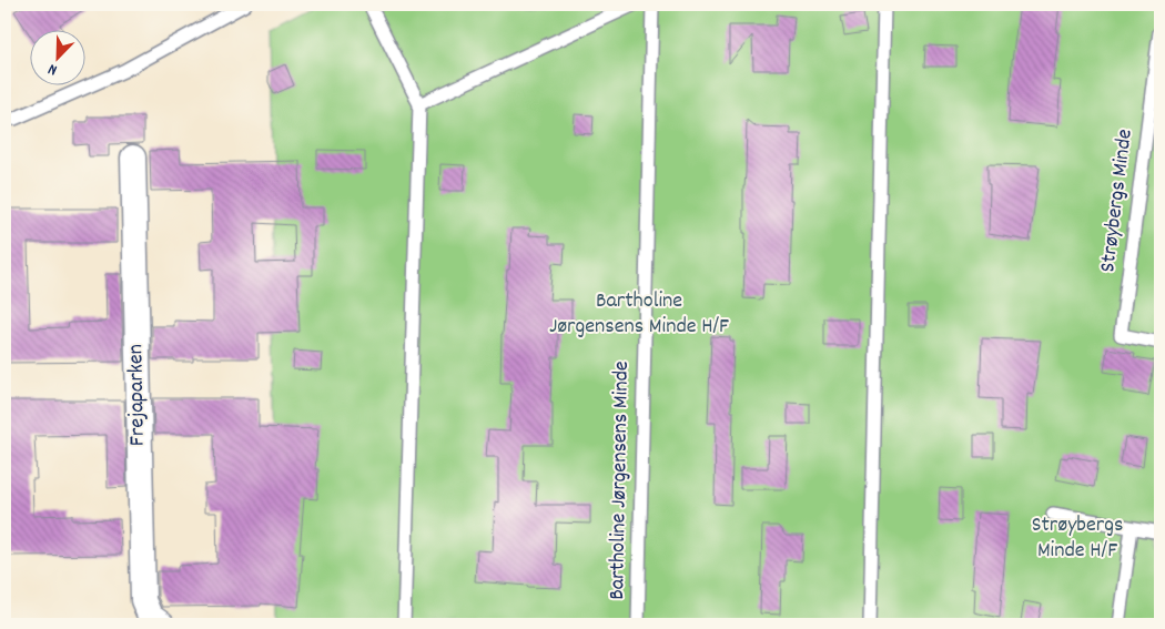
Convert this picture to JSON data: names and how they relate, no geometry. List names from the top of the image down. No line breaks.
{"streets":{"street":["Frejaparken"],"lane":["Strøybergs Minde","Bartholine Jørgensens Minde"]},"parks":["Bartholine Jørgensens Minde H/F","Strøybergs Minde H/F"],"north":"bottom left"}
